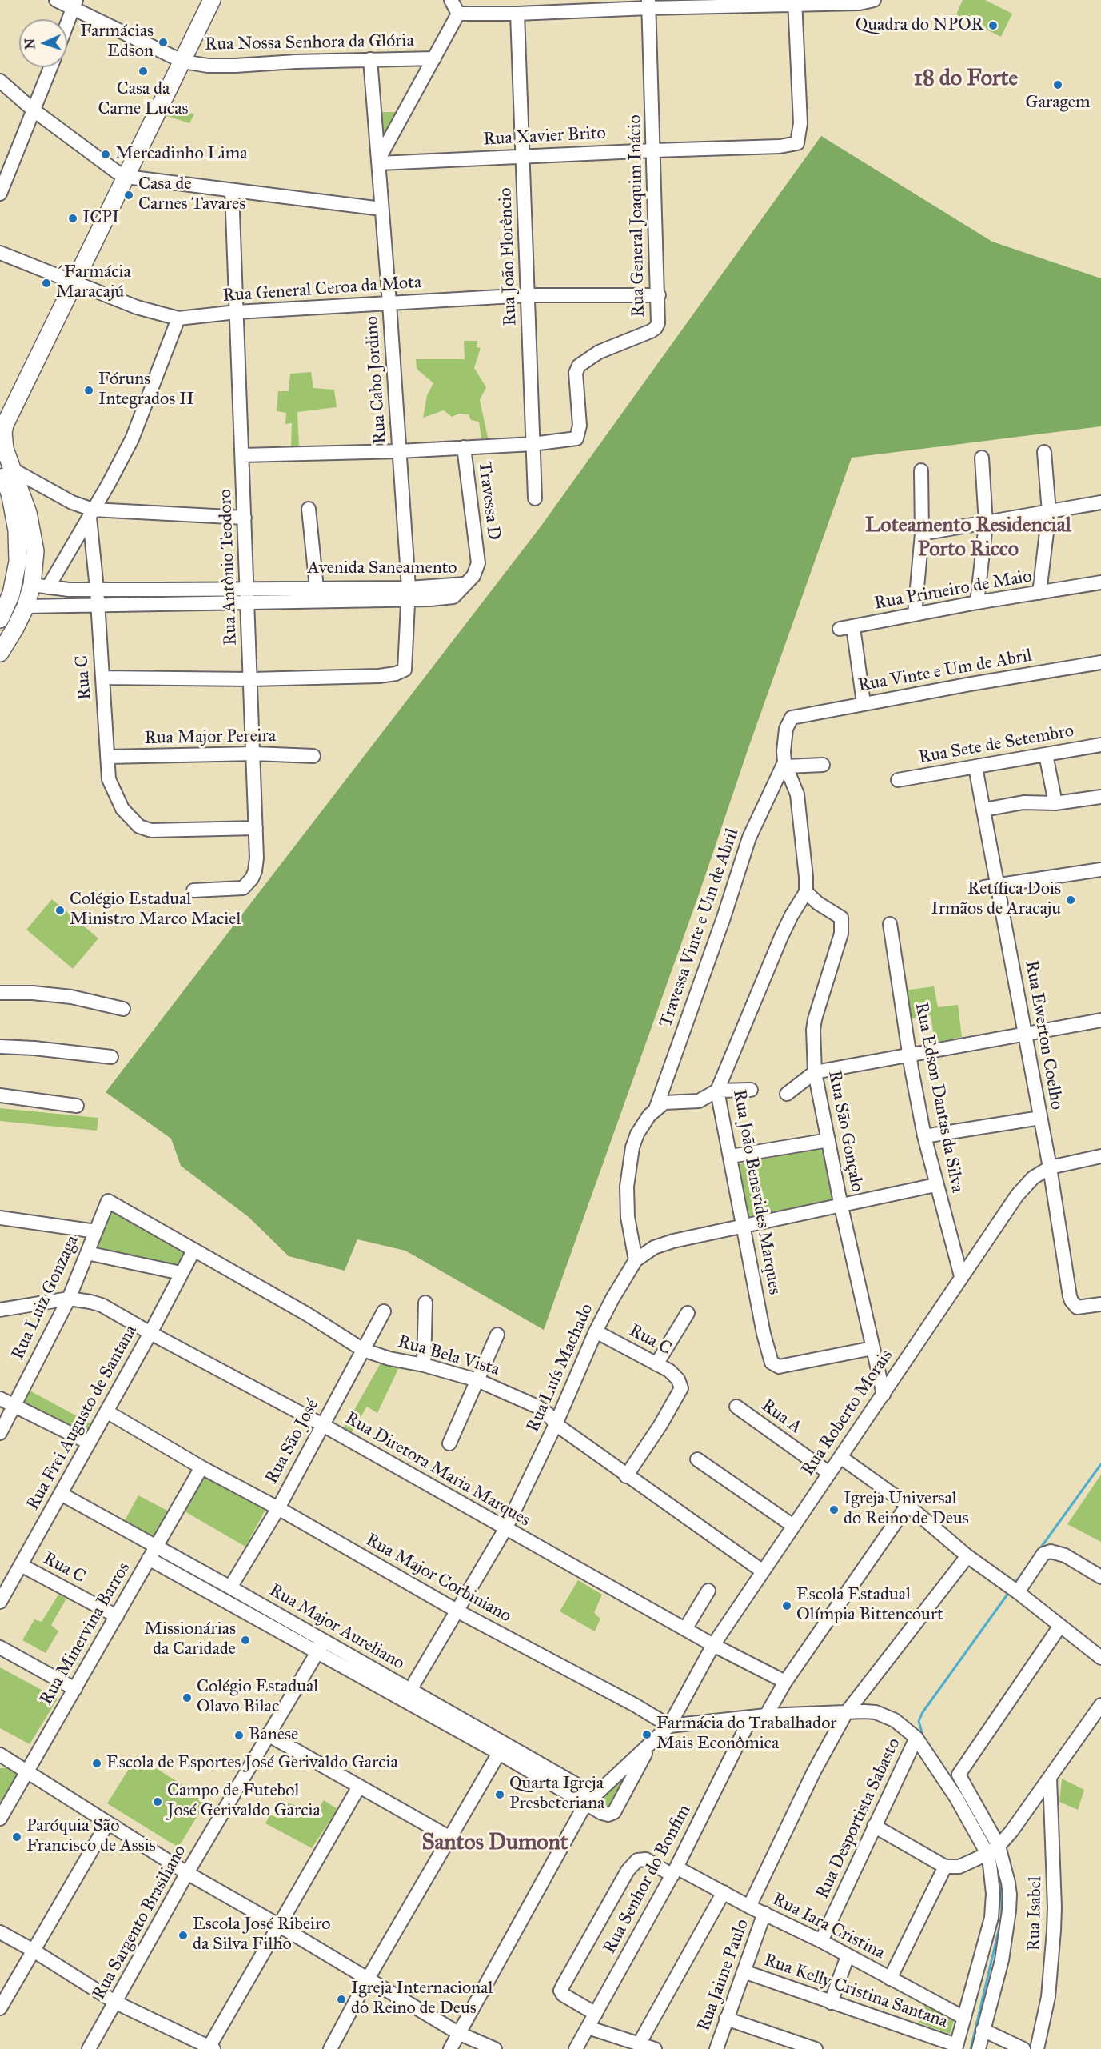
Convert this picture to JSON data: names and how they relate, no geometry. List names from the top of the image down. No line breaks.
{"streets":{"street":["Rua Nossa Senhora da Glória","Rua Xavier Brito","Rua General Joaquim Inácio","Rua João Florêncio","Rua General Ceroa da Mota","Rua Cabo Jordino","Travessa D","Rua Antônio Teodoro","Avenida Saneamento","Rua Primeiro de Maio","Rua Vinte e Um de Abril","Rua C","Rua Major Pereira","Rua Sete de Setembro","Travessa Vinte e Um de Abril","Rua Ewerton Coelho","Rua Edson Dantas da Silva","Rua São Gonçalo","Rua João Benevides Marques","Rua Luiz Gonzaga","Rua Bela Vista","Rua Luís Machado","Rua Roberto Morais","Rua A","Rua Frei Augusto de Santana","Rua São José","Rua Diretora Maria Marques","Rua Major Corbiniano","Rua Major Aureliano","Rua Minervina Barros","Rua Desportista Sabasto","Rua Senhor do Bonfim","Rua Isabel","Rua Sargento Brasiliano","Rua Iara Cristina","Rua Jaime Paulo","Rua Kelly Cristina Santana"]},"crossings":[["Rua Nossa Senhora da Glória","Rua Cabo Jordino"],["Rua Xavier Brito","Rua General Joaquim Inácio"],["Rua Xavier Brito","Rua João Florêncio"],["Rua Xavier Brito","Rua Cabo Jordino"],["Rua General Joaquim Inácio","Rua João Florêncio"],["Rua General Joaquim Inácio","Rua General Ceroa da Mota"],["Rua João Florêncio","Rua General Ceroa da Mota"],["Rua General Ceroa da Mota","Rua Cabo Jordino"],["Rua General Ceroa da Mota","Rua Antônio Teodoro"],["Rua Cabo Jordino","Rua Antônio Teodoro"],["Rua Cabo Jordino","Avenida Saneamento"],["Travessa D","Avenida Saneamento"],["Rua Antônio Teodoro","Avenida Saneamento"],["Rua Antônio Teodoro","Rua C"],["Rua Antônio Teodoro","Rua Major Pereira"],["Avenida Saneamento","Rua C"],["Rua Vinte e Um de Abril","Travessa Vinte e Um de Abril"],["Rua C","Rua Major Pereira"],["Rua C","Rua Bela Vista"],["Rua C","Rua Luís Machado"],["Rua C","Rua Frei Augusto de Santana"],["Rua C","Rua Minervina Barros"],["Rua Sete de Setembro","Rua Ewerton Coelho"],["Rua Ewerton Coelho","Rua Roberto Morais"],["Rua Edson Dantas da Silva","Rua Roberto Morais"],["Rua São Gonçalo","Rua João Benevides Marques"],["Rua São Gonçalo","Rua Roberto Morais"],["Rua Luiz Gonzaga","Rua Bela Vista"],["Rua Luiz Gonzaga","Rua Diretora Maria Marques"],["Rua Bela Vista","Rua Luís Machado"],["Rua Bela Vista","Rua Roberto Morais"],["Rua Bela Vista","Rua Frei Augusto de Santana"],["Rua Bela Vista","Rua São José"],["Rua Luís Machado","Rua Diretora Maria Marques"],["Rua Luís Machado","Rua Major Corbiniano"],["Rua Luís Machado","Rua Major Aureliano"],["Rua Roberto Morais","Rua A"],["Rua Roberto Morais","Rua Diretora Maria Marques"],["Rua Roberto Morais","Rua Major Corbiniano"],["Rua Roberto Morais","Rua Major Aureliano"],["Rua Frei Augusto de Santana","Rua Diretora Maria Marques"],["Rua Frei Augusto de Santana","Rua Major Corbiniano"],["Rua Frei Augusto de Santana","Rua Major Aureliano"],["Rua São José","Rua Diretora Maria Marques"],["Rua São José","Rua Major Corbiniano"],["Rua São José","Rua Major Aureliano"],["Rua Major Corbiniano","Rua Minervina Barros"],["Rua Major Aureliano","Rua Minervina Barros"],["Rua Major Aureliano","Rua Sargento Brasiliano"],["Rua Desportista Sabasto","Rua Iara Cristina"],["Rua Senhor do Bonfim","Rua Iara Cristina"],["Rua Iara Cristina","Rua Jaime Paulo"],["Rua Jaime Paulo","Rua Kelly Cristina Santana"]],"districts":["18 do Forte","Loteamento Residencial Porto Ricco","Santos Dumont"],"places":["Quadra do NPOR","Farmácias Edson","Casa da Carne Lucas","Garagem","Mercadinho Lima","Casa de Carnes Tavares","ICPI","´Farmácia Maracajú","Fóruns Integrados II","Retífica Dois Irmãos de Aracaju","Colégio Estadual Ministro Marco Maciel","Igreja Universal do Reino de Deus","Escola Estadual Olímpia Bittencourt","Missionárias da Caridade","Colégio Estadual Olavo Bilac","Farmácia do Trabalhador Mais Econômica","Banese","Escola de Esportes José Gerivaldo Garcia","Quarta Igreja Presbeteriana","Campo de Futebol José Gerivaldo Garcia","Paróquia São Francisco de Assis","Escola José Ribeiro da Silva Filho","Igreja Internacional do Reino de Deus"],"north":"left"}
